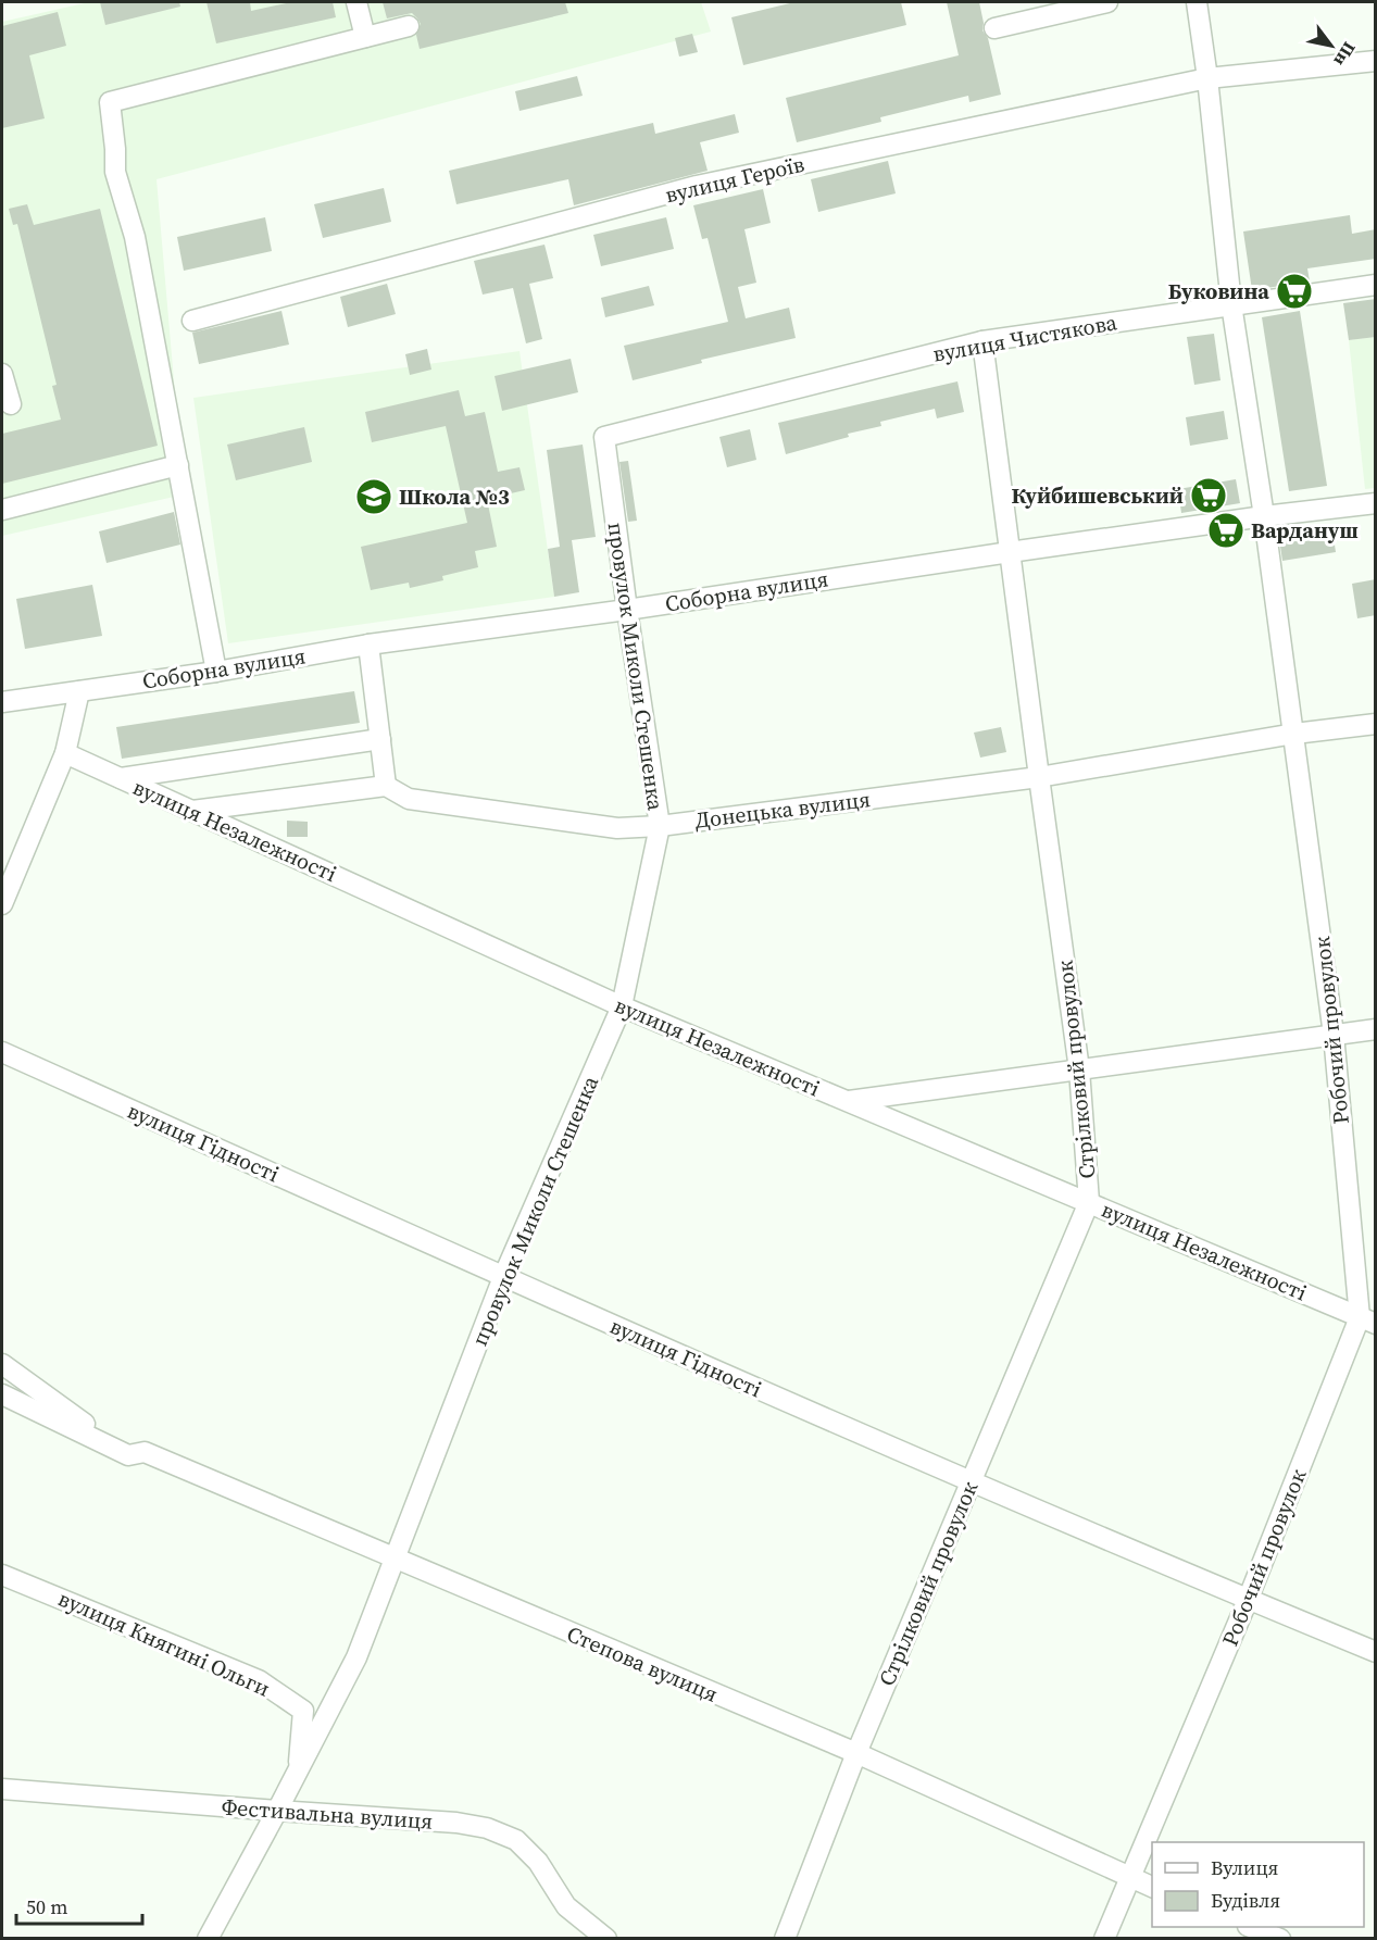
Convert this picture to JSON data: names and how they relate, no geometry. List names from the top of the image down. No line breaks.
{"streets":{"street":["вулиця Героїв","вулиця Чистякова","Соборна вулиця","провулок Миколи Стешенка","Донецька вулиця","вулиця Незалежності","Робочий провулок","Стрілковий провулок","вулиця Гідності","вулиця Княгині Ольги","Степова вулиця","Фестивальна вулиця"]},"crossings":[["вулиця Героїв","Робочий провулок"],["вулиця Чистякова","провулок Миколи Стешенка"],["вулиця Чистякова","Робочий провулок"],["вулиця Чистякова","Стрілковий провулок"],["Соборна вулиця","провулок Миколи Стешенка"],["Соборна вулиця","Робочий провулок"],["Соборна вулиця","Стрілковий провулок"],["провулок Миколи Стешенка","Донецька вулиця"],["провулок Миколи Стешенка","вулиця Незалежності"],["провулок Миколи Стешенка","вулиця Гідності"],["провулок Миколи Стешенка","вулиця Княгині Ольги"],["провулок Миколи Стешенка","Степова вулиця"],["провулок Миколи Стешенка","Фестивальна вулиця"],["Донецька вулиця","Робочий провулок"],["Донецька вулиця","Стрілковий провулок"],["вулиця Незалежності","Робочий провулок"],["вулиця Незалежності","Стрілковий провулок"],["Робочий провулок","вулиця Гідності"],["Робочий провулок","Степова вулиця"],["Стрілковий провулок","вулиця Гідності"],["Стрілковий провулок","Степова вулиця"]],"places":{"supermarket":["Буковина","Куйбишевський","Вардануш"],"school or university":["Школа №3"]},"legend":["Вулиця","Будівля"],"scale_bar":"50 m","north":"bottom right"}
